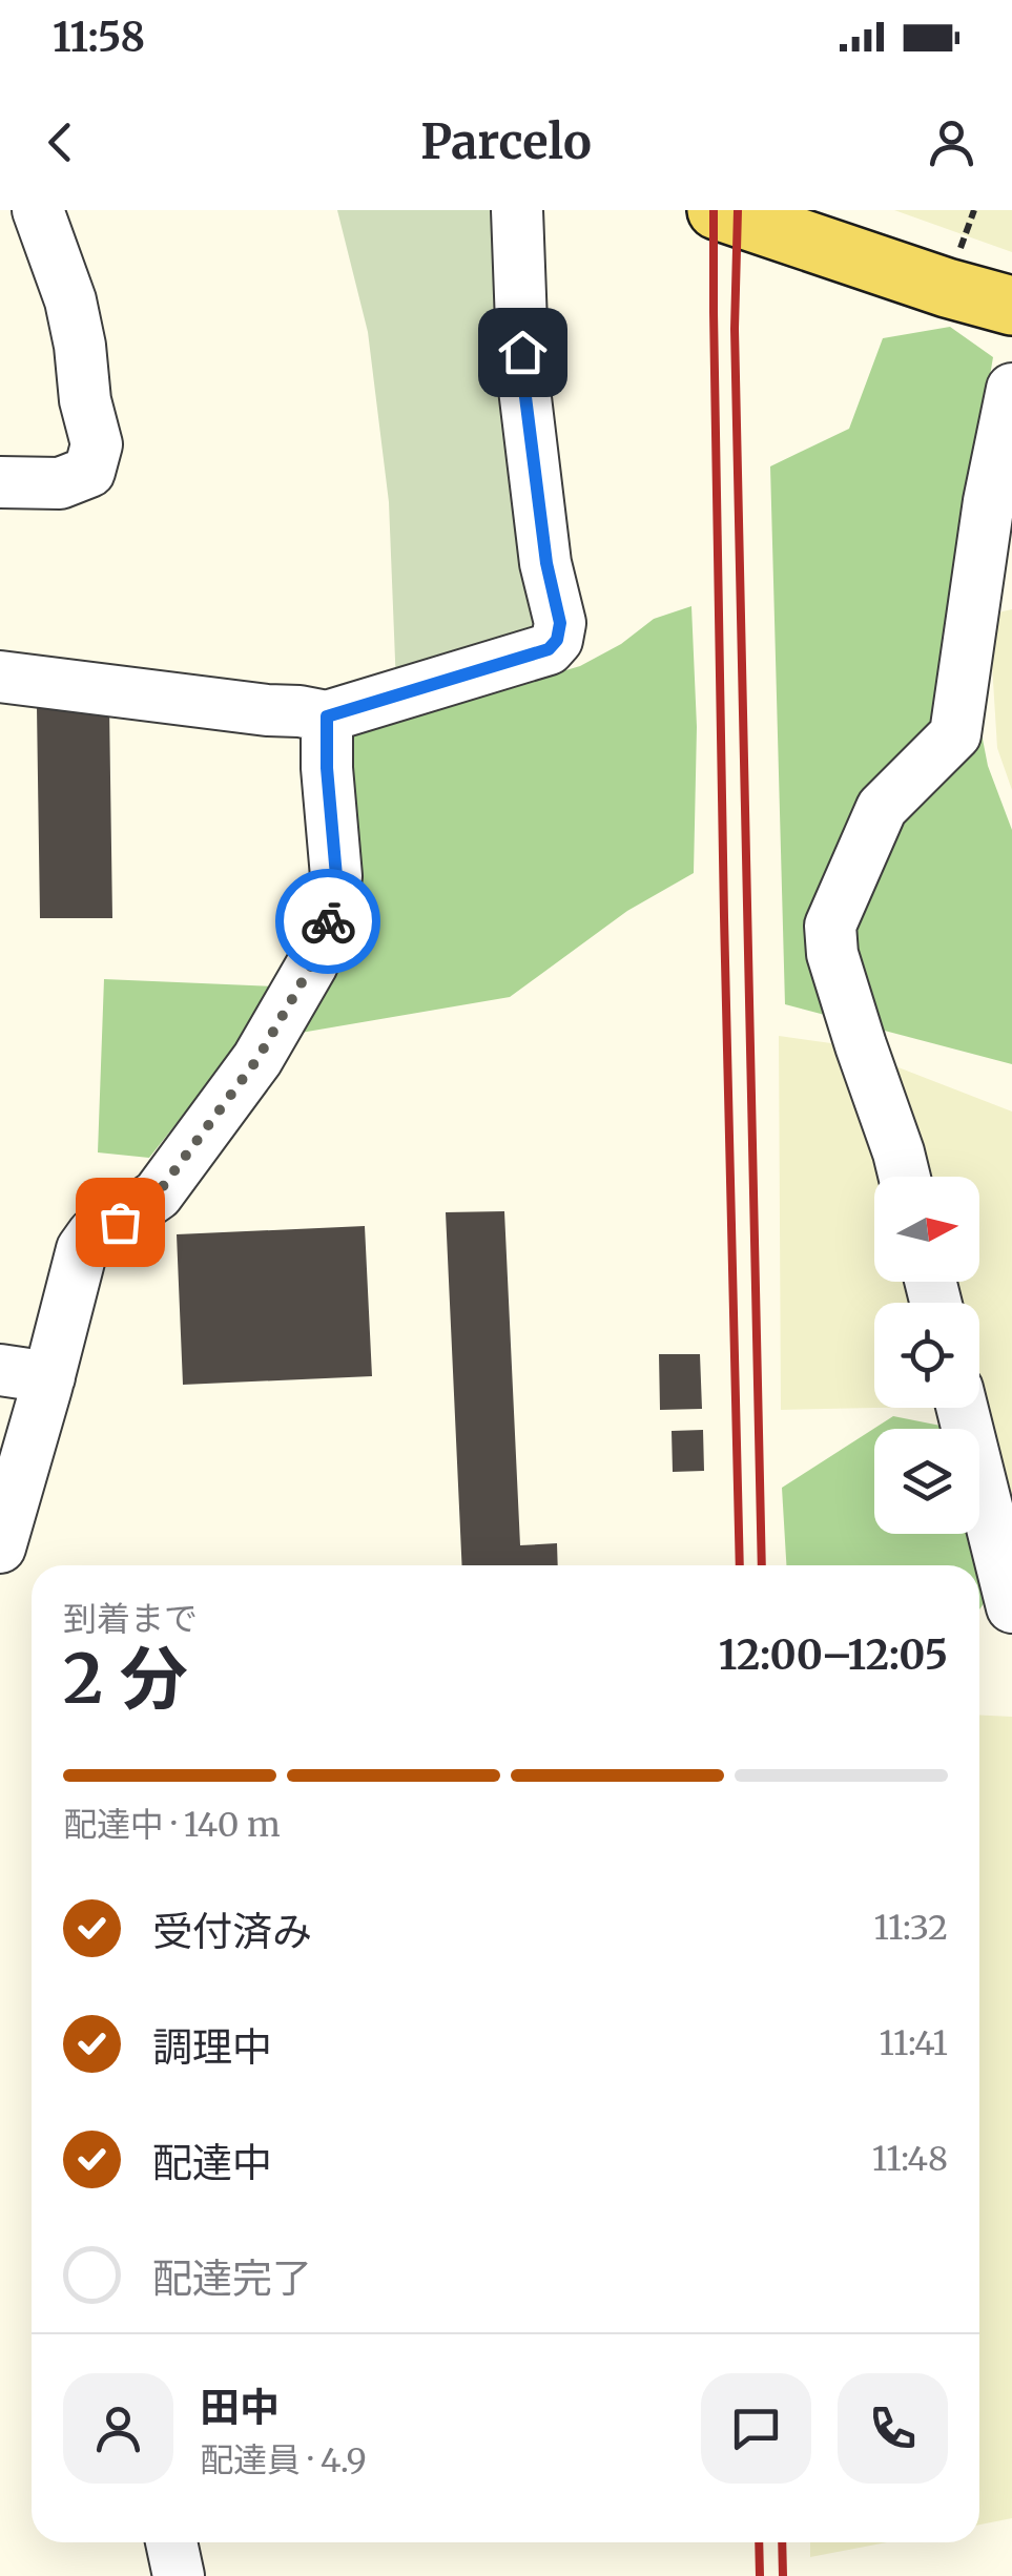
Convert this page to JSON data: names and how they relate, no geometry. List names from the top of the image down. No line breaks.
{"north":"right","page":{"status":"11:58","header":"Parcelo","heading":["2 分","到着まで","12:00–12:05"],"panel":["田中","配達員 · 4.9"],"bar":"配達中 · 140 m","list":[["受付済み","11:32"],["調理中","11:41"],["配達中","11:48"],"配達完了"]}}
